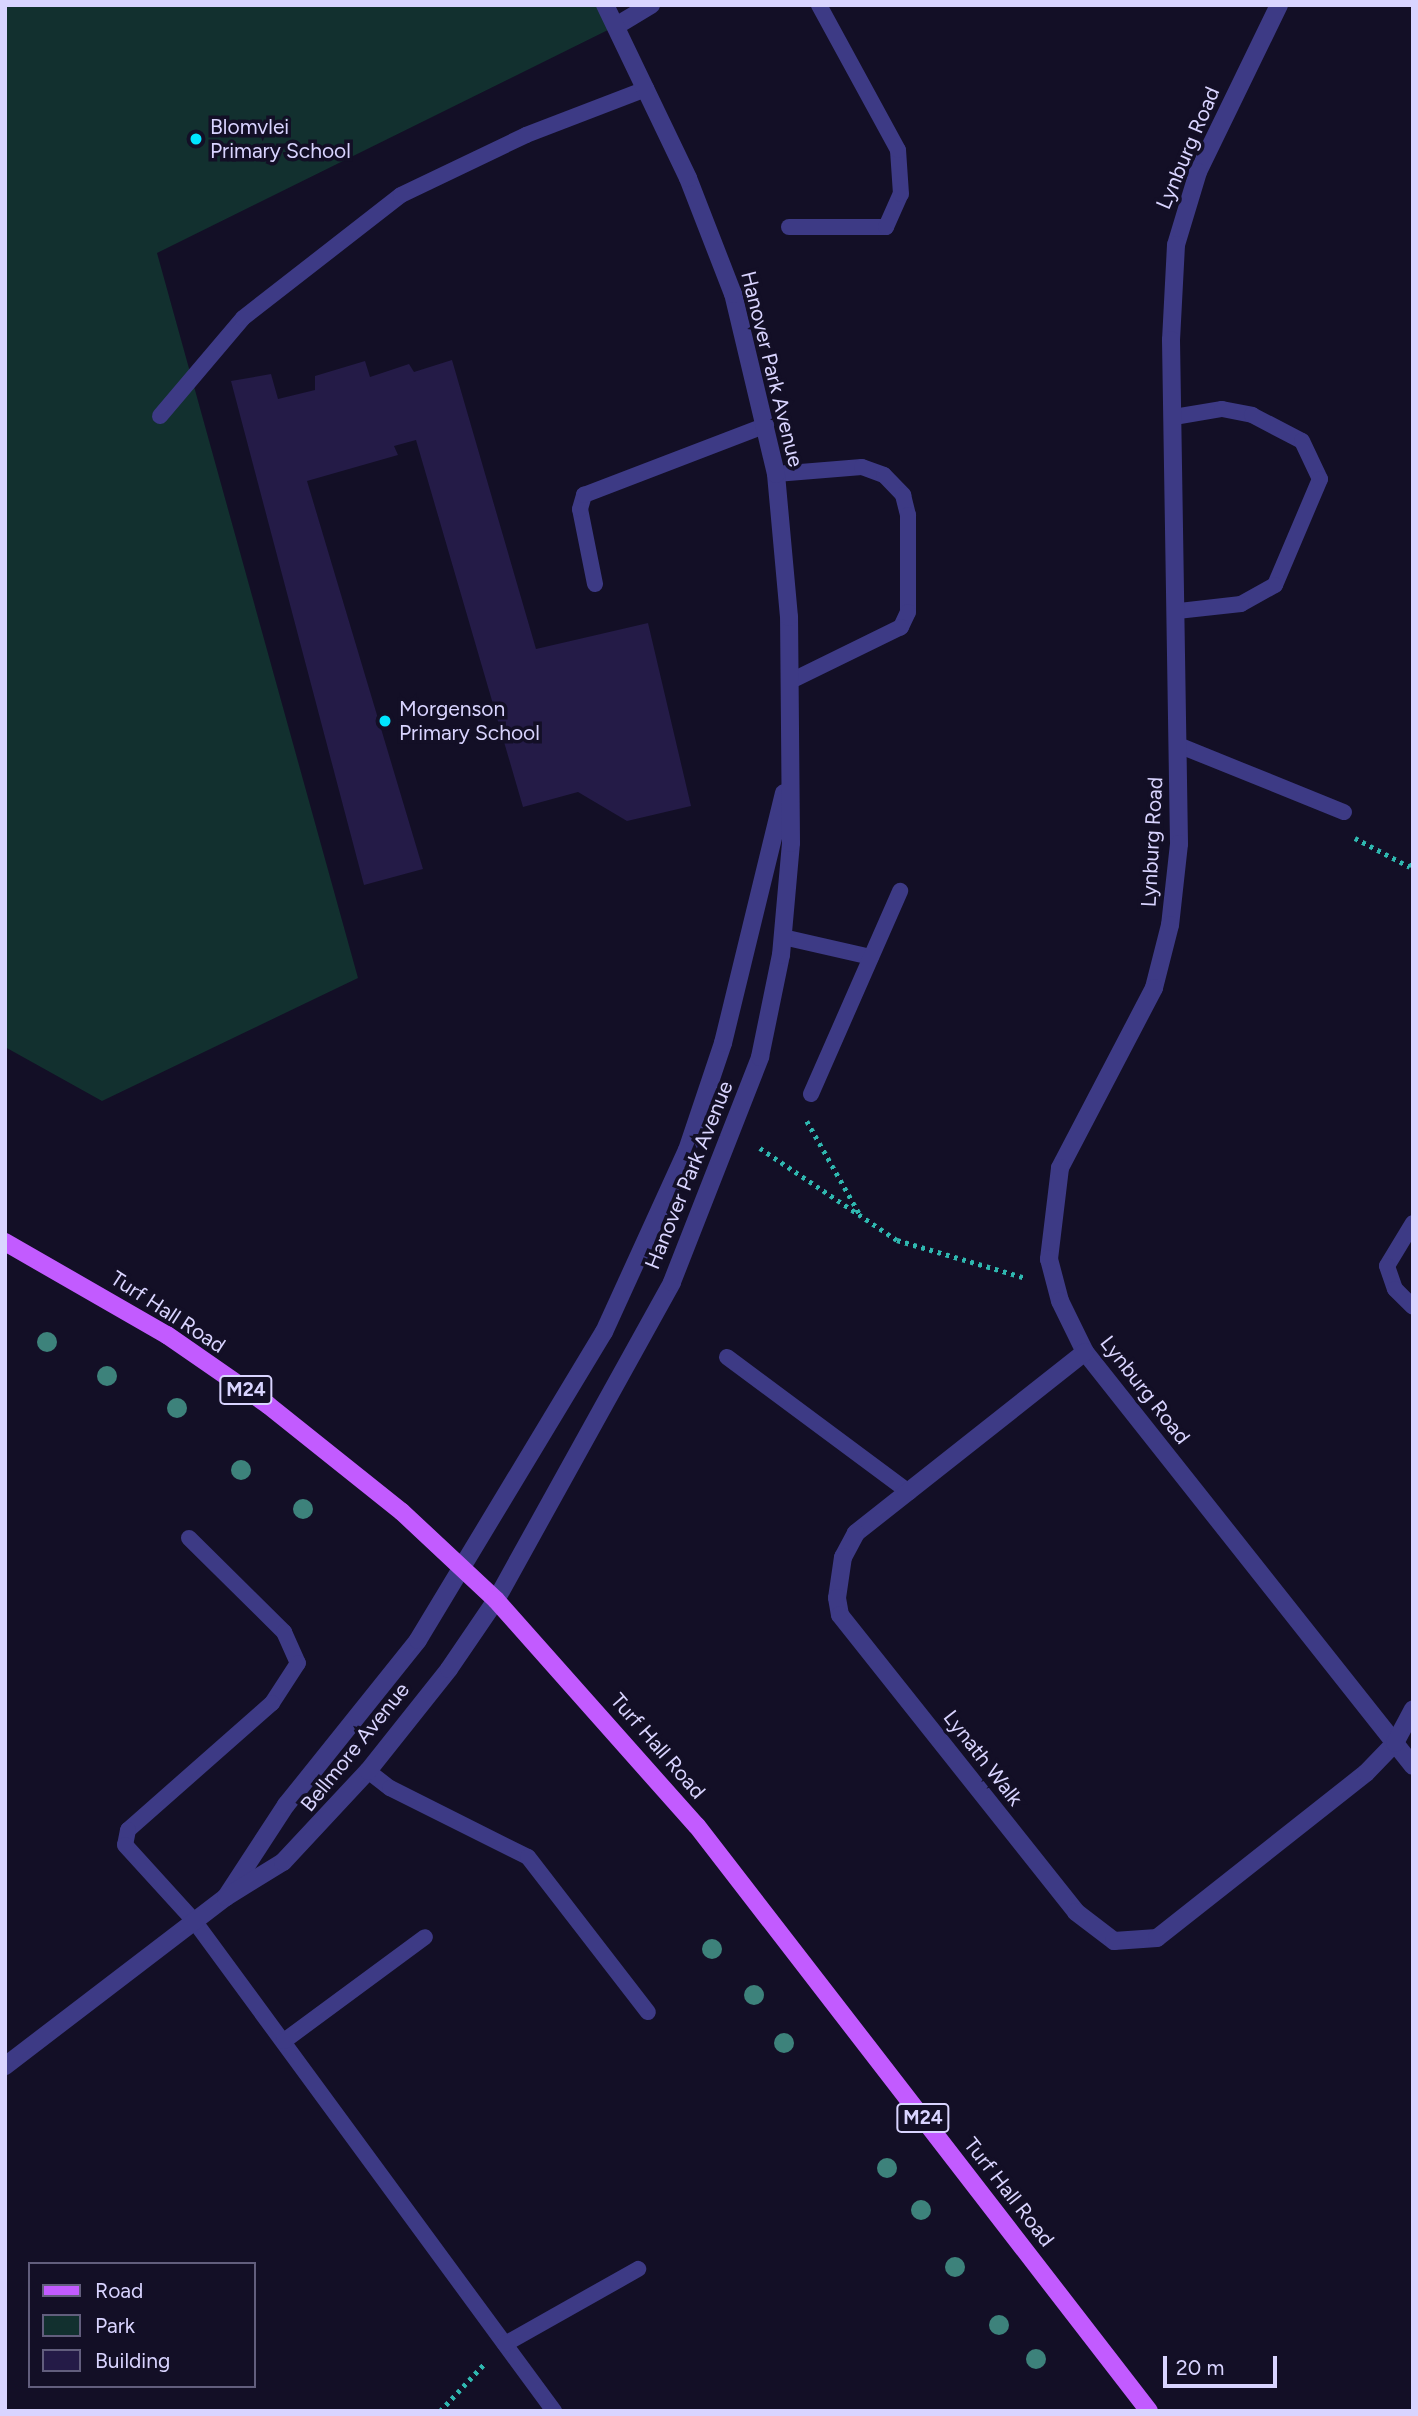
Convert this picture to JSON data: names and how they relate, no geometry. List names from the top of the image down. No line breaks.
{"streets":{"main road":["Turf Hall Road","M24"],"street":["Lynburg Road","Hanover Park Avenue","Bellmore Avenue","Lynath Walk"]},"crossings":[["Lynburg Road","Lynath Walk"],["Hanover Park Avenue","Turf Hall Road"],["Hanover Park Avenue","Bellmore Avenue"],["Turf Hall Road","Bellmore Avenue"]],"places":["Blomvlei Primary School","Morgenson Primary School"],"legend":["Road","Park","Building"],"scale_bar":"20 m"}
